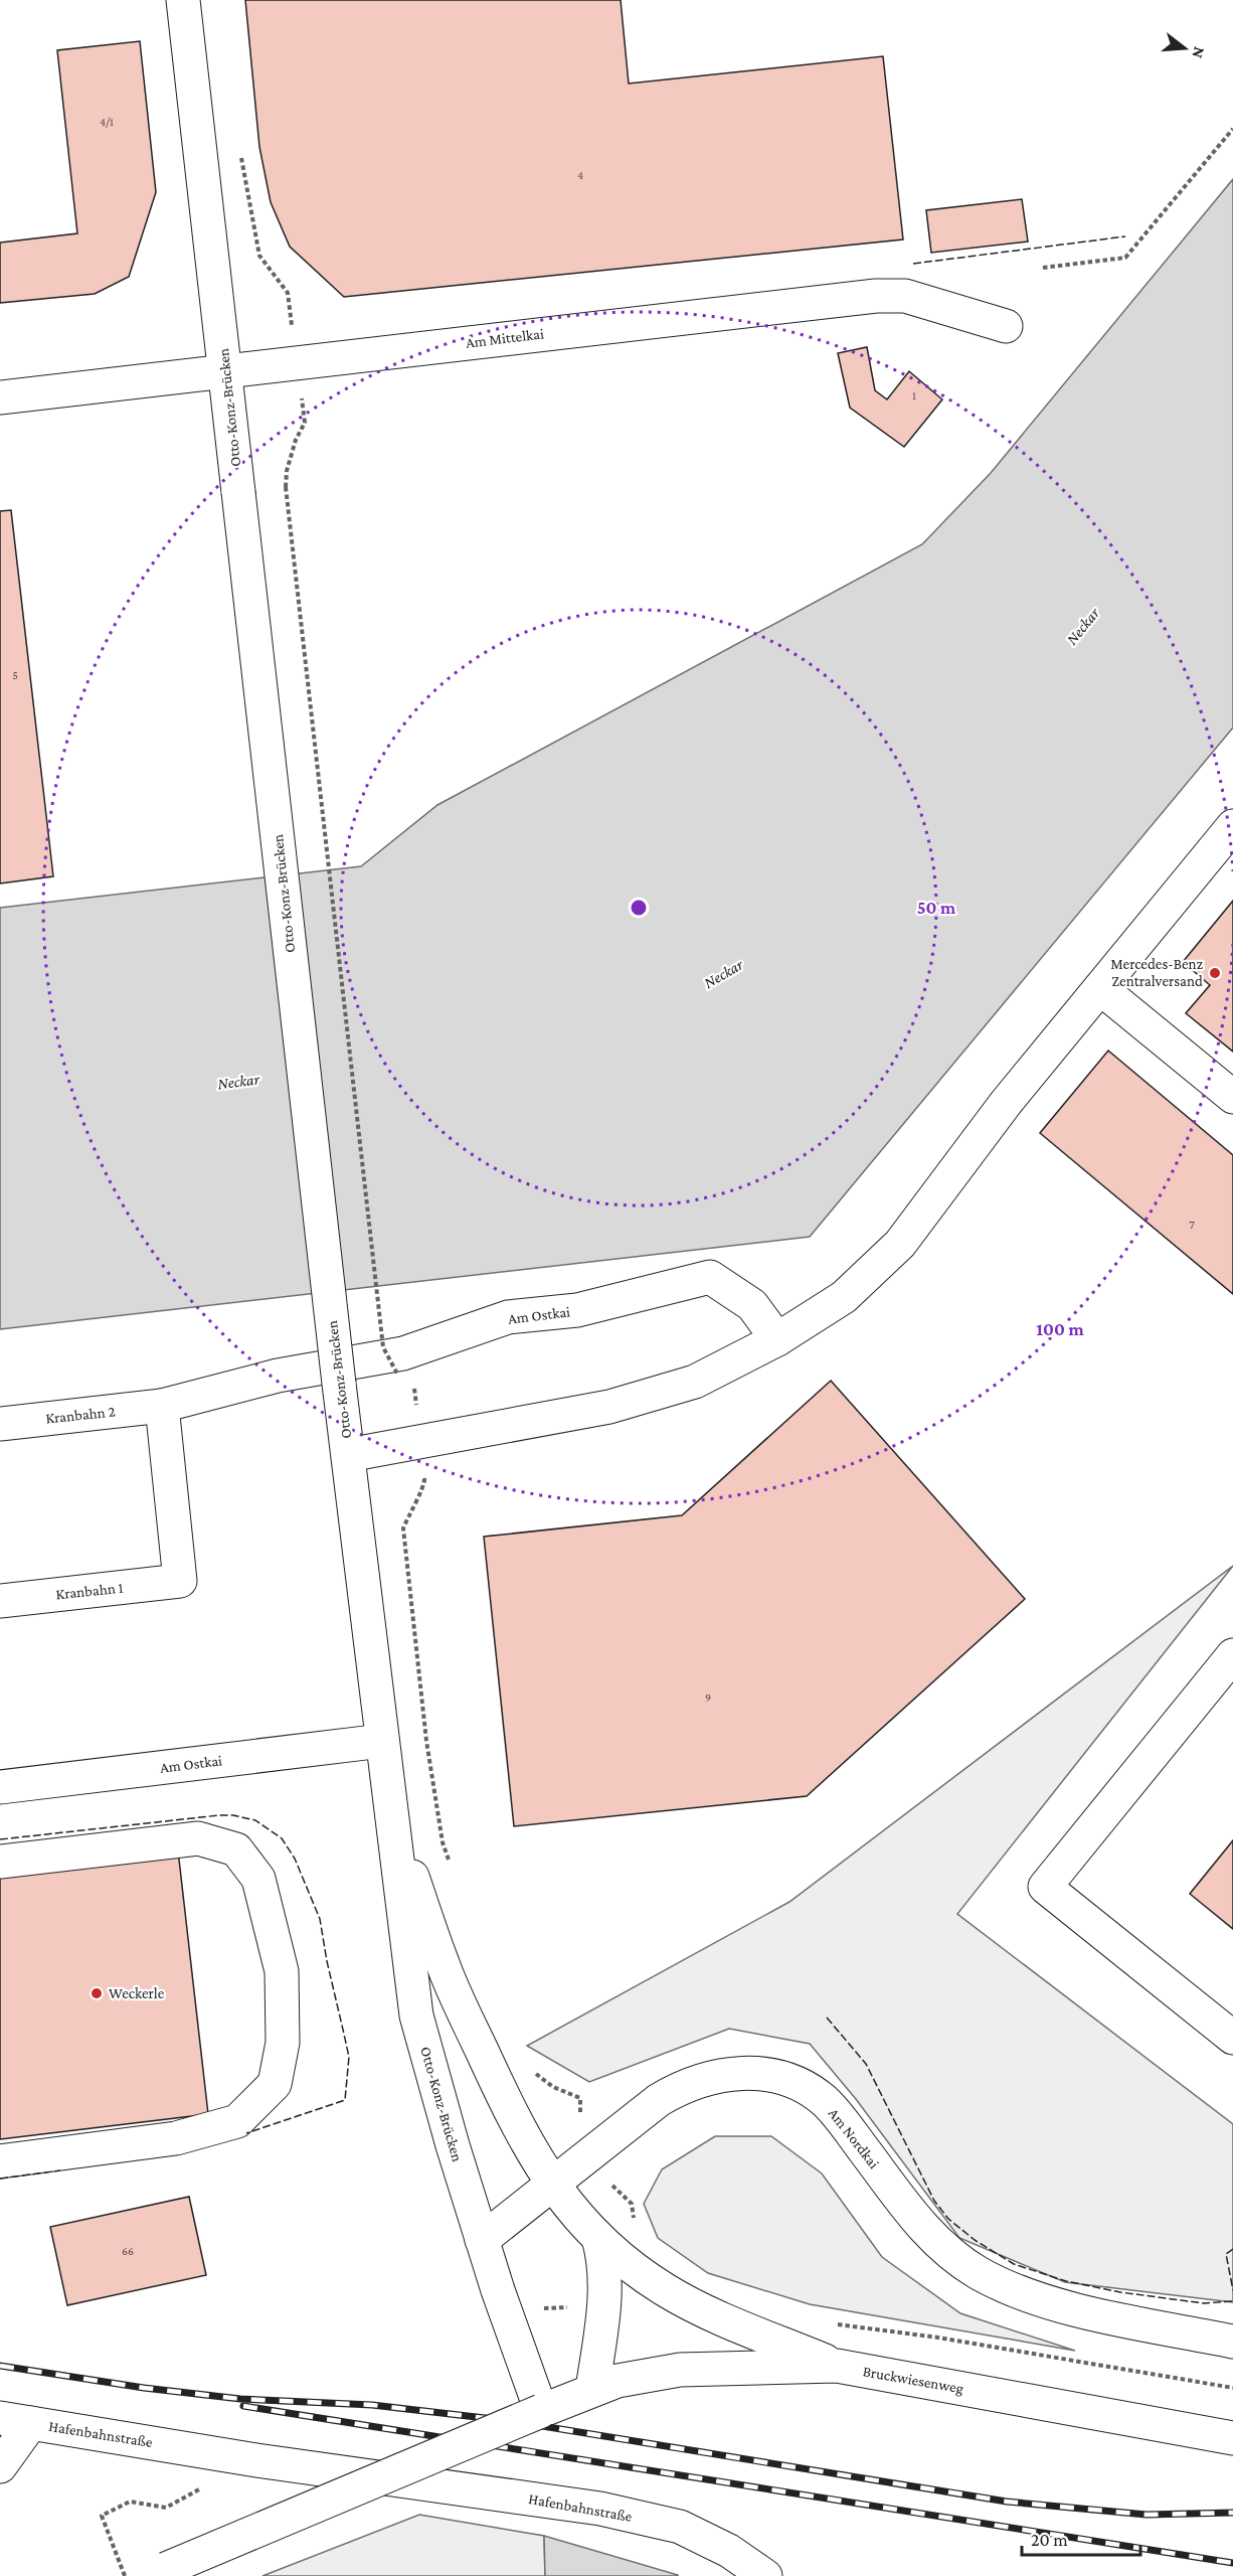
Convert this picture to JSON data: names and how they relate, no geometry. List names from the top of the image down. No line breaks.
{"streets":{"main road":["Am Mittelkai","Otto-Konz-Brücken","Am Ostkai","Kranbahn 2","Kranbahn 1","Am Nordkai","Bruckwiesenweg","Hafenbahnstraße"]},"crossings":[["Am Mittelkai","Otto-Konz-Brücken"],["Otto-Konz-Brücken","Am Ostkai"],["Otto-Konz-Brücken","Am Nordkai"],["Otto-Konz-Brücken","Bruckwiesenweg"],["Am Ostkai","Kranbahn 2"],["Am Ostkai","Kranbahn 1"],["Kranbahn 2","Kranbahn 1"]],"water":["Neckar"],"places":["Mercedes-Benz Zentralversand","Weckerle"],"house_numbers":["4/1","4","1","5","7","9","66"],"scale_bar":"20 m","north":"right","rings":["50 m","100 m"]}
